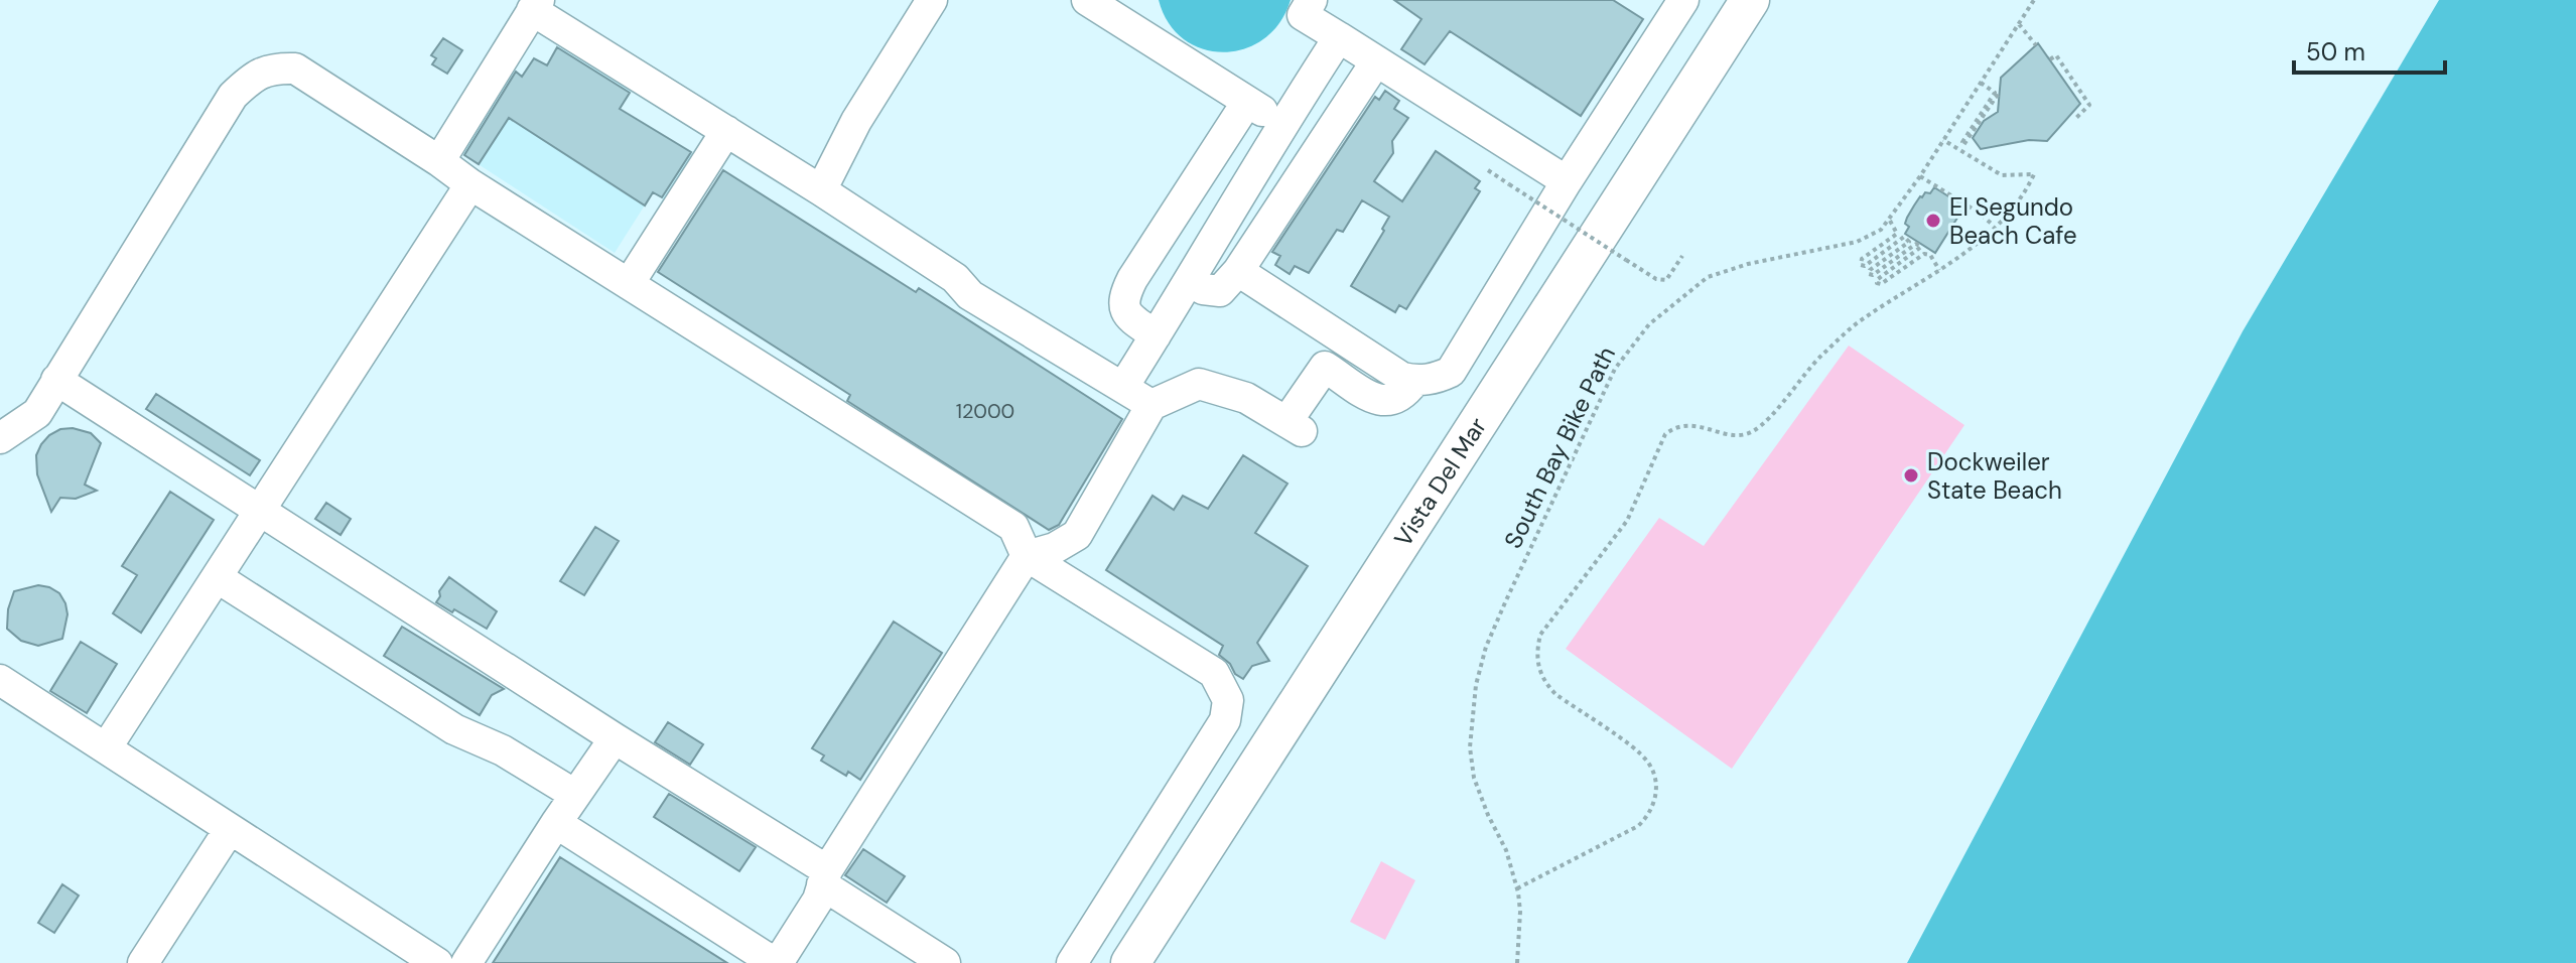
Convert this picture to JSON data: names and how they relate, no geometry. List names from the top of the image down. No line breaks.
{"streets":{"main road":["Vista Del Mar"],"path":["South Bay Bike Path"]},"places":["El Segundo Beach Cafe","Dockweiler State Beach"],"house_numbers":["12000"],"scale_bar":"50 m"}
